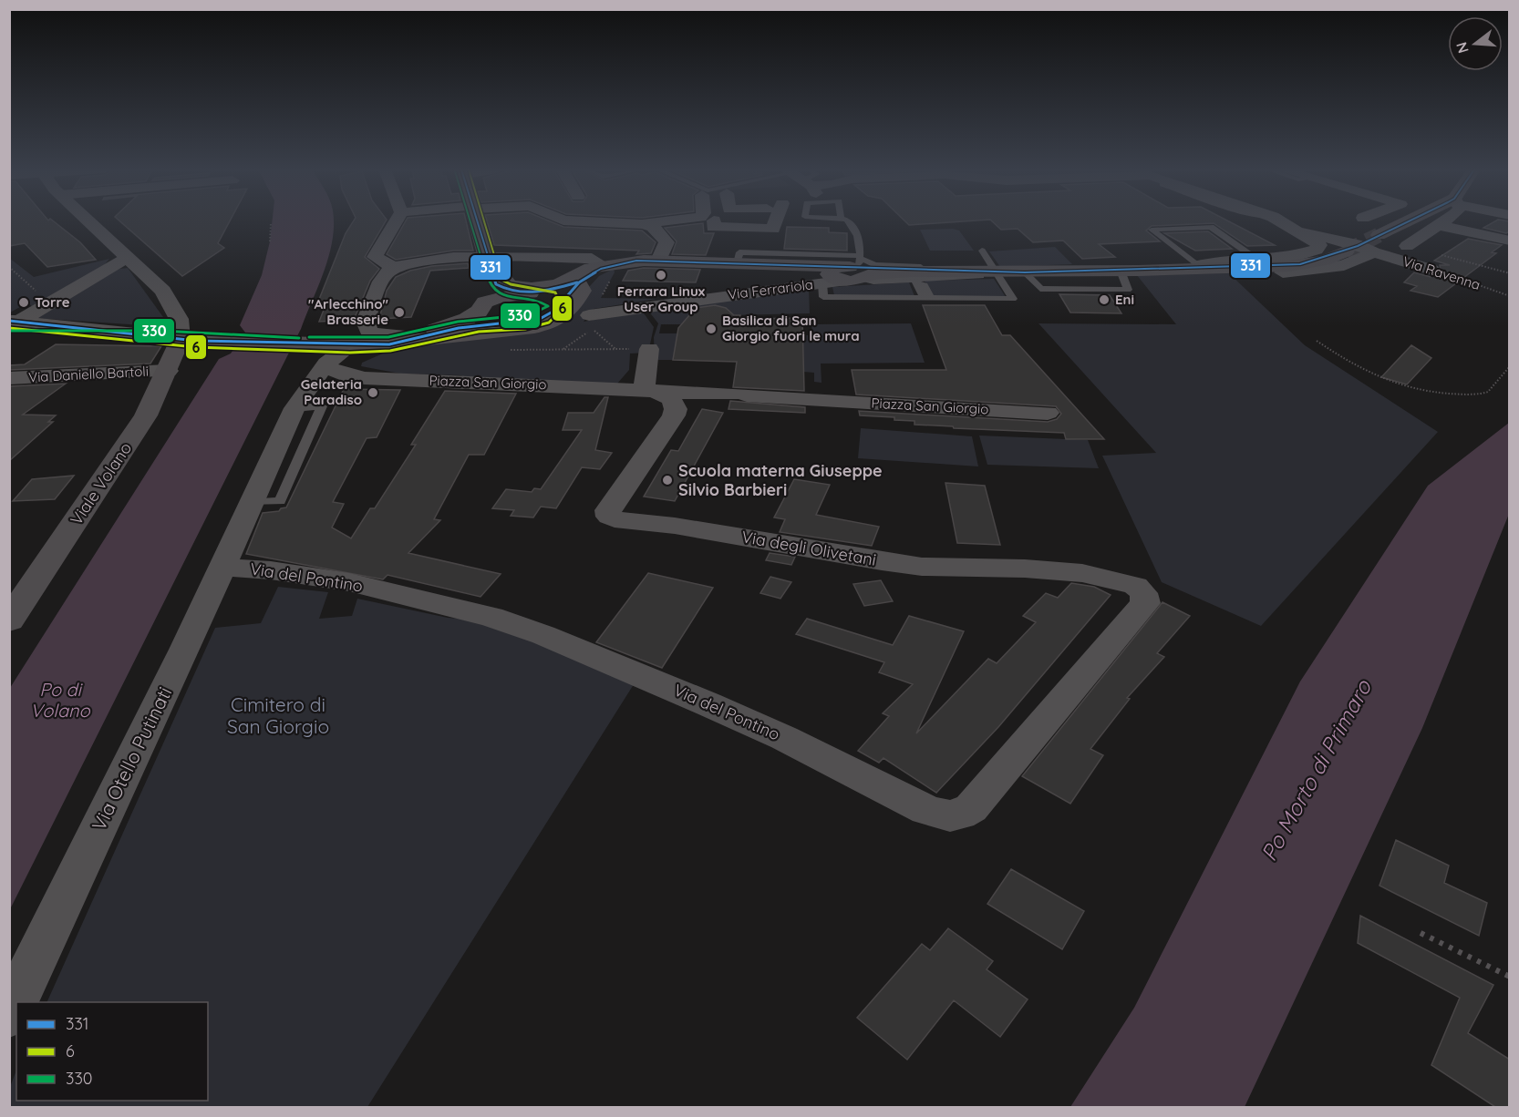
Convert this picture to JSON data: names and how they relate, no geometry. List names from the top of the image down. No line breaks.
{"streets":{"main road":["Via Ravenna","Viale Volano"],"street":["Via Ferrariola","Via Daniello Bartoli","Piazza San Giorgio","Via degli Olivetani","Via del Pontino","Via Otello Putinati"]},"crossings":[["Via Ravenna","Via Ferrariola"],["Via Ravenna","Viale Volano"],["Via Ravenna","Via Otello Putinati"],["Via Daniello Bartoli","Viale Volano"],["Piazza San Giorgio","Via degli Olivetani"],["Piazza San Giorgio","Via Otello Putinati"],["Via degli Olivetani","Via del Pontino"],["Via del Pontino","Via Otello Putinati"]],"water":["Po di Volano","Po Morto di Primaro"],"parks":["Cimitero di San Giorgio"],"places":["Ferrara Linux User Group","Eni","Torre","\"Arlecchino\" Brasserie","Basilica di San Giorgio fuori le mura","Gelateria Paradiso","Scuola materna Giuseppe Silvio Barbieri"],"lines":["transit line 331","transit line 6","transit line 330"],"legend":["331","6","330"],"north":"left"}
